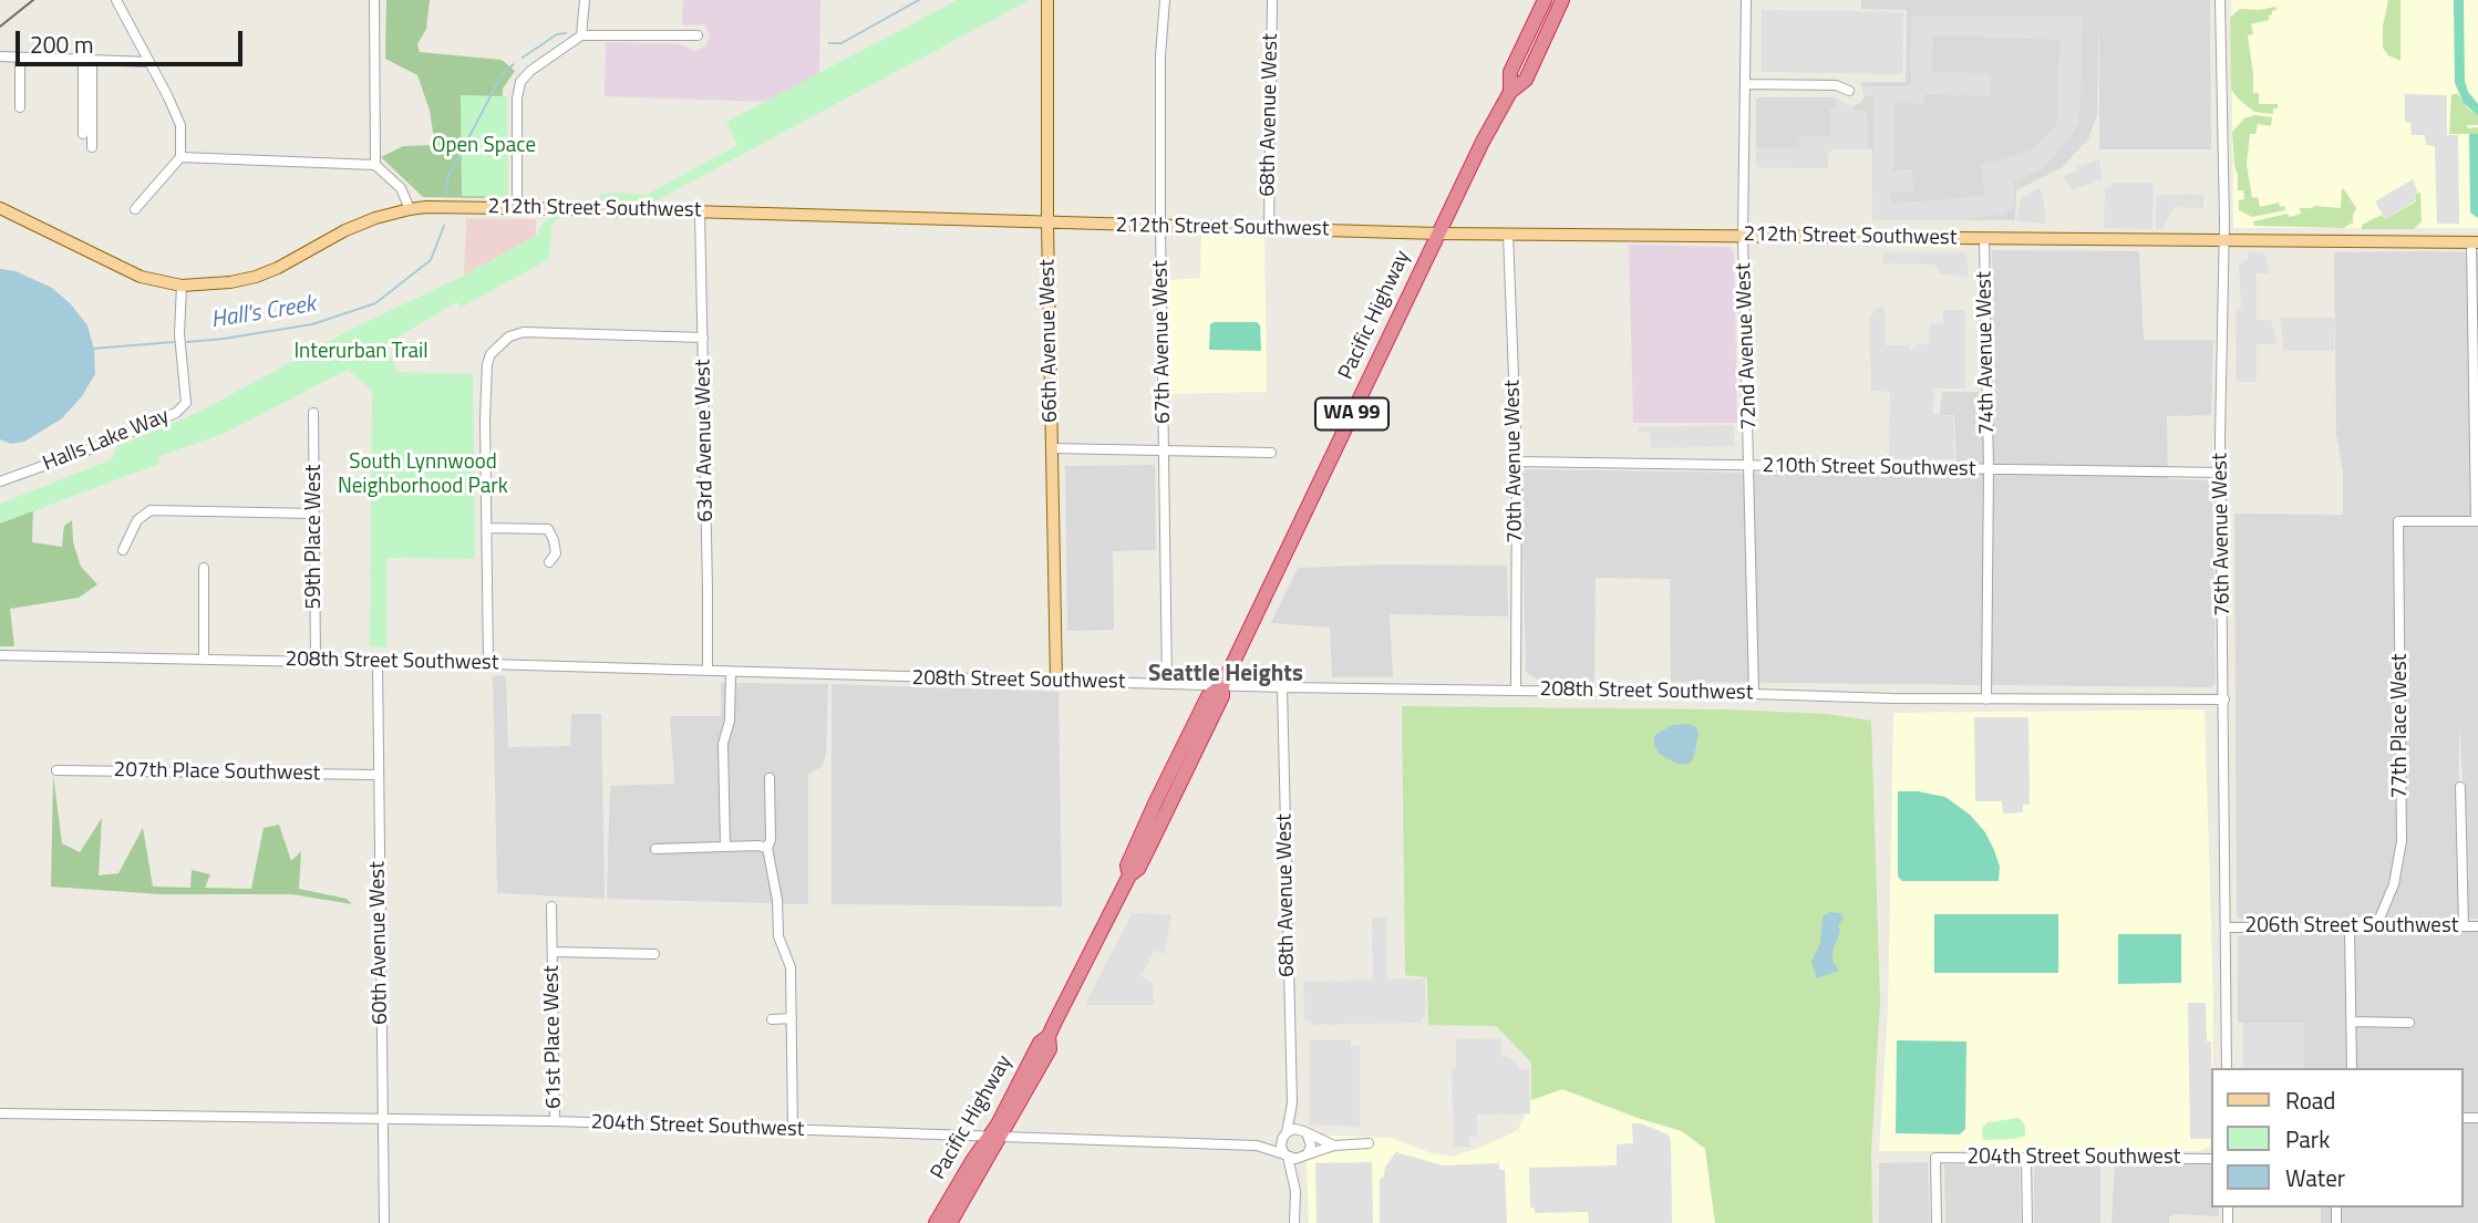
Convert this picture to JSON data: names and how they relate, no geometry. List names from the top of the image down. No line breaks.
{"streets":{"highway":["Pacific Highway","WA 99"],"main road":["212th Street Southwest","66th Avenue West"],"street":["68th Avenue West","67th Avenue West","72nd Avenue West","74th Avenue West","Halls Lake Way","63rd Avenue West","70th Avenue West","210th Street Southwest","76th Avenue West","59th Place West","208th Street Southwest","77th Place West","207th Place Southwest","206th Street Southwest","60th Avenue West","61st Place West","204th Street Southwest"]},"crossings":[["68th Avenue West","212th Street Southwest"],["68th Avenue West","208th Street Southwest"],["68th Avenue West","204th Street Southwest"],["212th Street Southwest","Pacific Highway"],["212th Street Southwest","66th Avenue West"],["212th Street Southwest","67th Avenue West"],["212th Street Southwest","72nd Avenue West"],["212th Street Southwest","74th Avenue West"],["212th Street Southwest","Halls Lake Way"],["212th Street Southwest","63rd Avenue West"],["212th Street Southwest","70th Avenue West"],["212th Street Southwest","76th Avenue West"],["Pacific Highway","208th Street Southwest"],["Pacific Highway","204th Street Southwest"],["66th Avenue West","208th Street Southwest"],["67th Avenue West","208th Street Southwest"],["72nd Avenue West","210th Street Southwest"],["72nd Avenue West","208th Street Southwest"],["74th Avenue West","210th Street Southwest"],["74th Avenue West","208th Street Southwest"],["63rd Avenue West","208th Street Southwest"],["70th Avenue West","210th Street Southwest"],["70th Avenue West","208th Street Southwest"],["210th Street Southwest","76th Avenue West"],["76th Avenue West","208th Street Southwest"],["76th Avenue West","206th Street Southwest"],["59th Place West","208th Street Southwest"],["208th Street Southwest","60th Avenue West"],["77th Place West","206th Street Southwest"],["207th Place Southwest","60th Avenue West"],["60th Avenue West","204th Street Southwest"],["61st Place West","204th Street Southwest"]],"districts":["Seattle Heights"],"water":["Hall's Creek"],"parks":["Open Space","Interurban Trail","South Lynnwood Neighborhood Park"],"legend":["Road","Park","Water"],"scale_bar":"200 m"}
